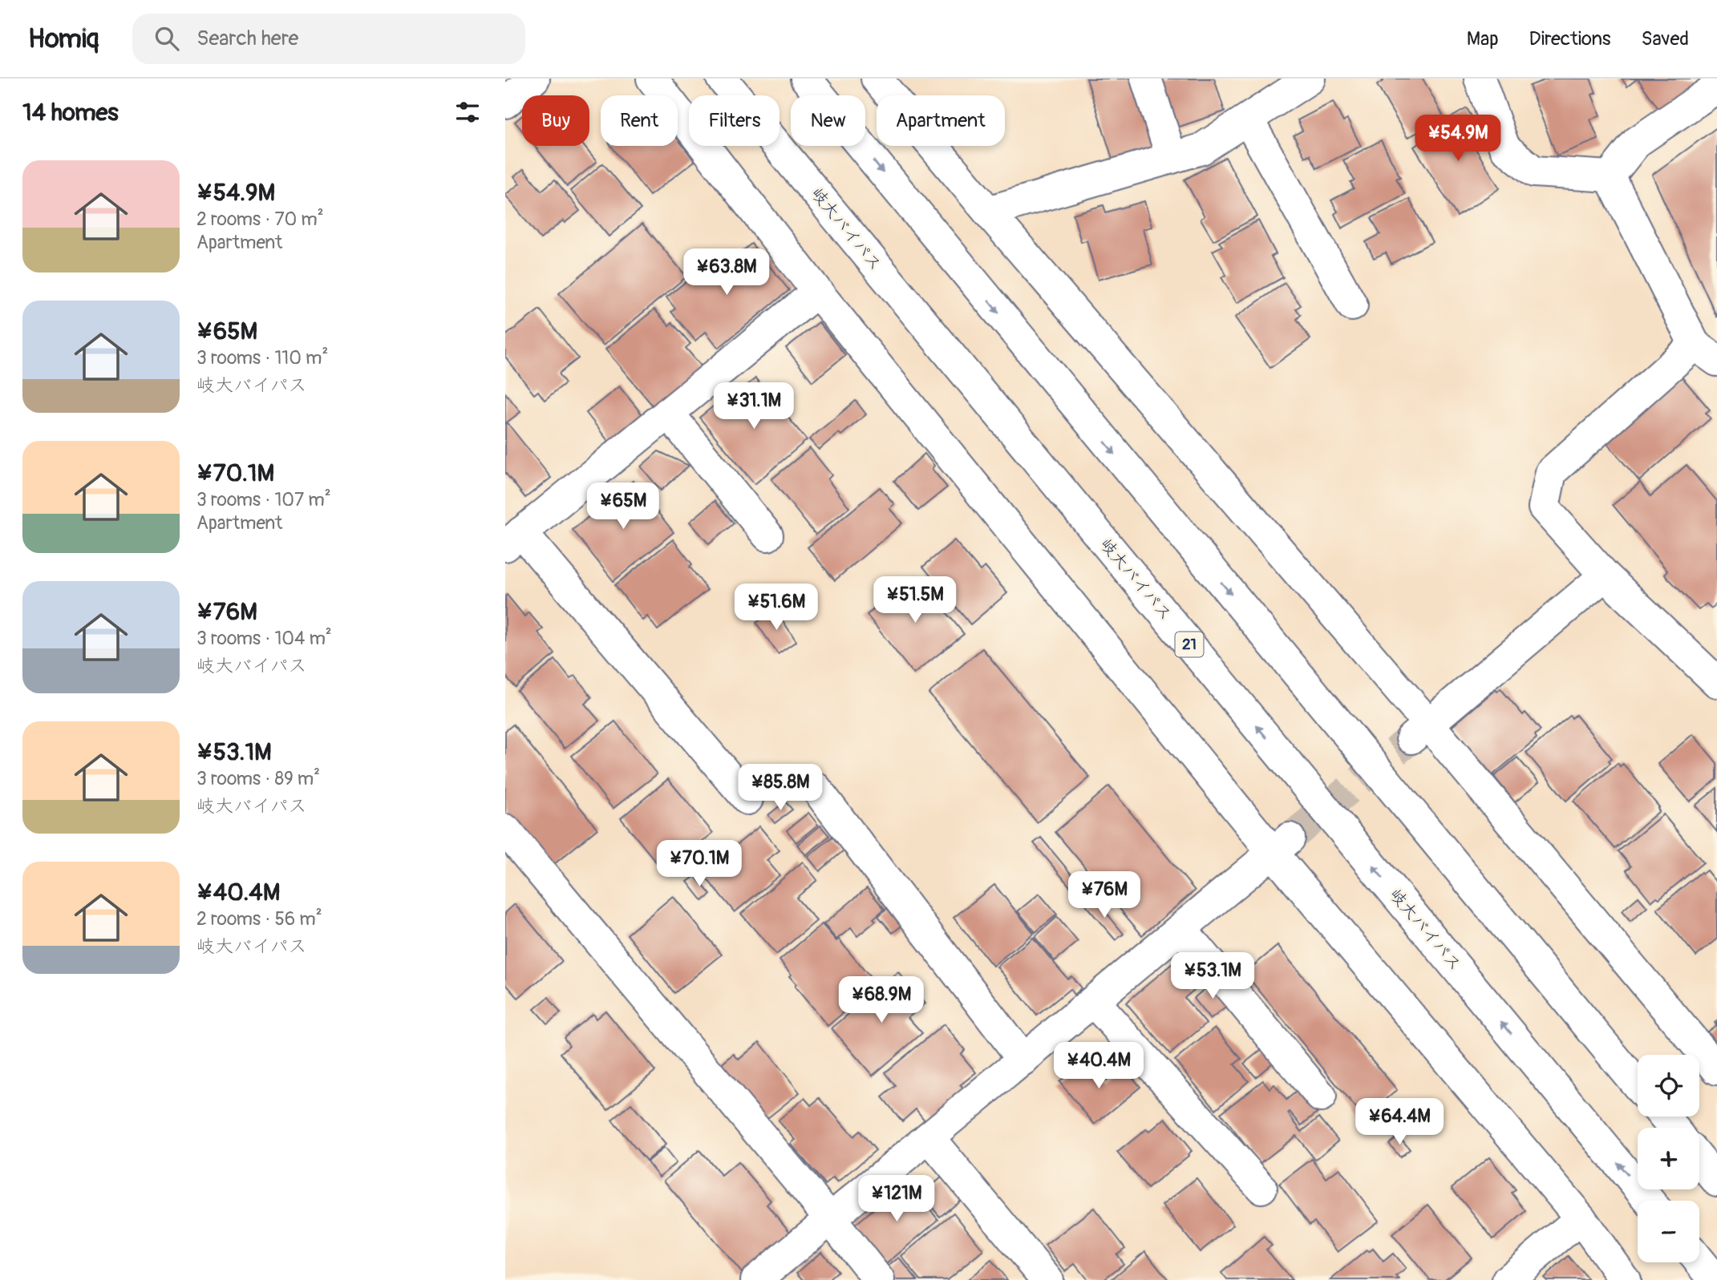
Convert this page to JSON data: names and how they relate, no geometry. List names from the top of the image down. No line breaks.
{"streets":{"main road":["岐大バイパス","21"]},"page":{"header":"Homiq","search":"Search here","nav":["Map","Directions","Saved"],"heading":"14 homes","chip":["Buy","Rent","Filters","New","Apartment"],"price":["¥54.9M","¥63.8M","¥31.1M","¥65M","¥51.5M","¥51.6M","¥85.8M","¥70.1M","¥76M","¥53.1M","¥68.9M","¥40.4M","¥64.4M","¥121M"],"list":[{"name":"¥54.9M","note":"2 rooms · 70 m² · Apartment"},{"name":"¥65M","note":"3 rooms · 110 m² · 岐大バイパス"},{"name":"¥70.1M","note":"3 rooms · 107 m² · Apartment"},{"name":"¥76M","note":"3 rooms · 104 m² · 岐大バイパス"},{"name":"¥53.1M","note":"3 rooms · 89 m² · 岐大バイパス"},{"name":"¥40.4M","note":"2 rooms · 56 m² · 岐大バイパス"}],"map_buttons":["+","−"]}}
